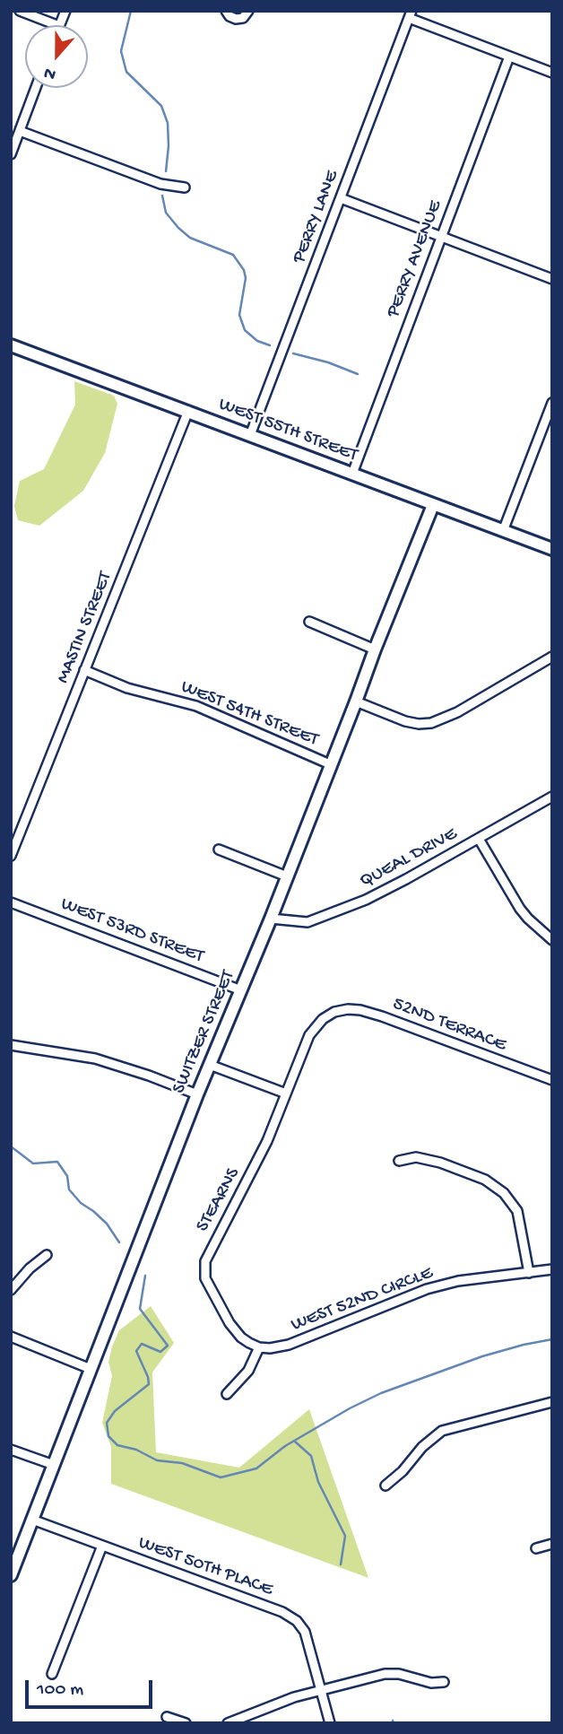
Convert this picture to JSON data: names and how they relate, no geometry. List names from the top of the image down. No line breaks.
{"streets":{"street":["PERRY LANE","PERRY AVENUE","WEST 55TH STREET","MASTIN STREET","WEST 54TH STREET","QUEAL DRIVE","WEST 53RD STREET","52ND TERRACE","SWITZER STREET","STEARNS","WEST 52ND CIRCLE","WEST 50TH PLACE"]},"crossings":[["PERRY LANE","WEST 55TH STREET"],["PERRY AVENUE","WEST 55TH STREET"],["WEST 55TH STREET","MASTIN STREET"],["WEST 55TH STREET","SWITZER STREET"],["MASTIN STREET","WEST 54TH STREET"],["WEST 54TH STREET","SWITZER STREET"],["QUEAL DRIVE","SWITZER STREET"],["WEST 53RD STREET","SWITZER STREET"],["52ND TERRACE","STEARNS"],["SWITZER STREET","WEST 50TH PLACE"],["STEARNS","WEST 52ND CIRCLE"]],"scale_bar":"100 m","north":"bottom"}
